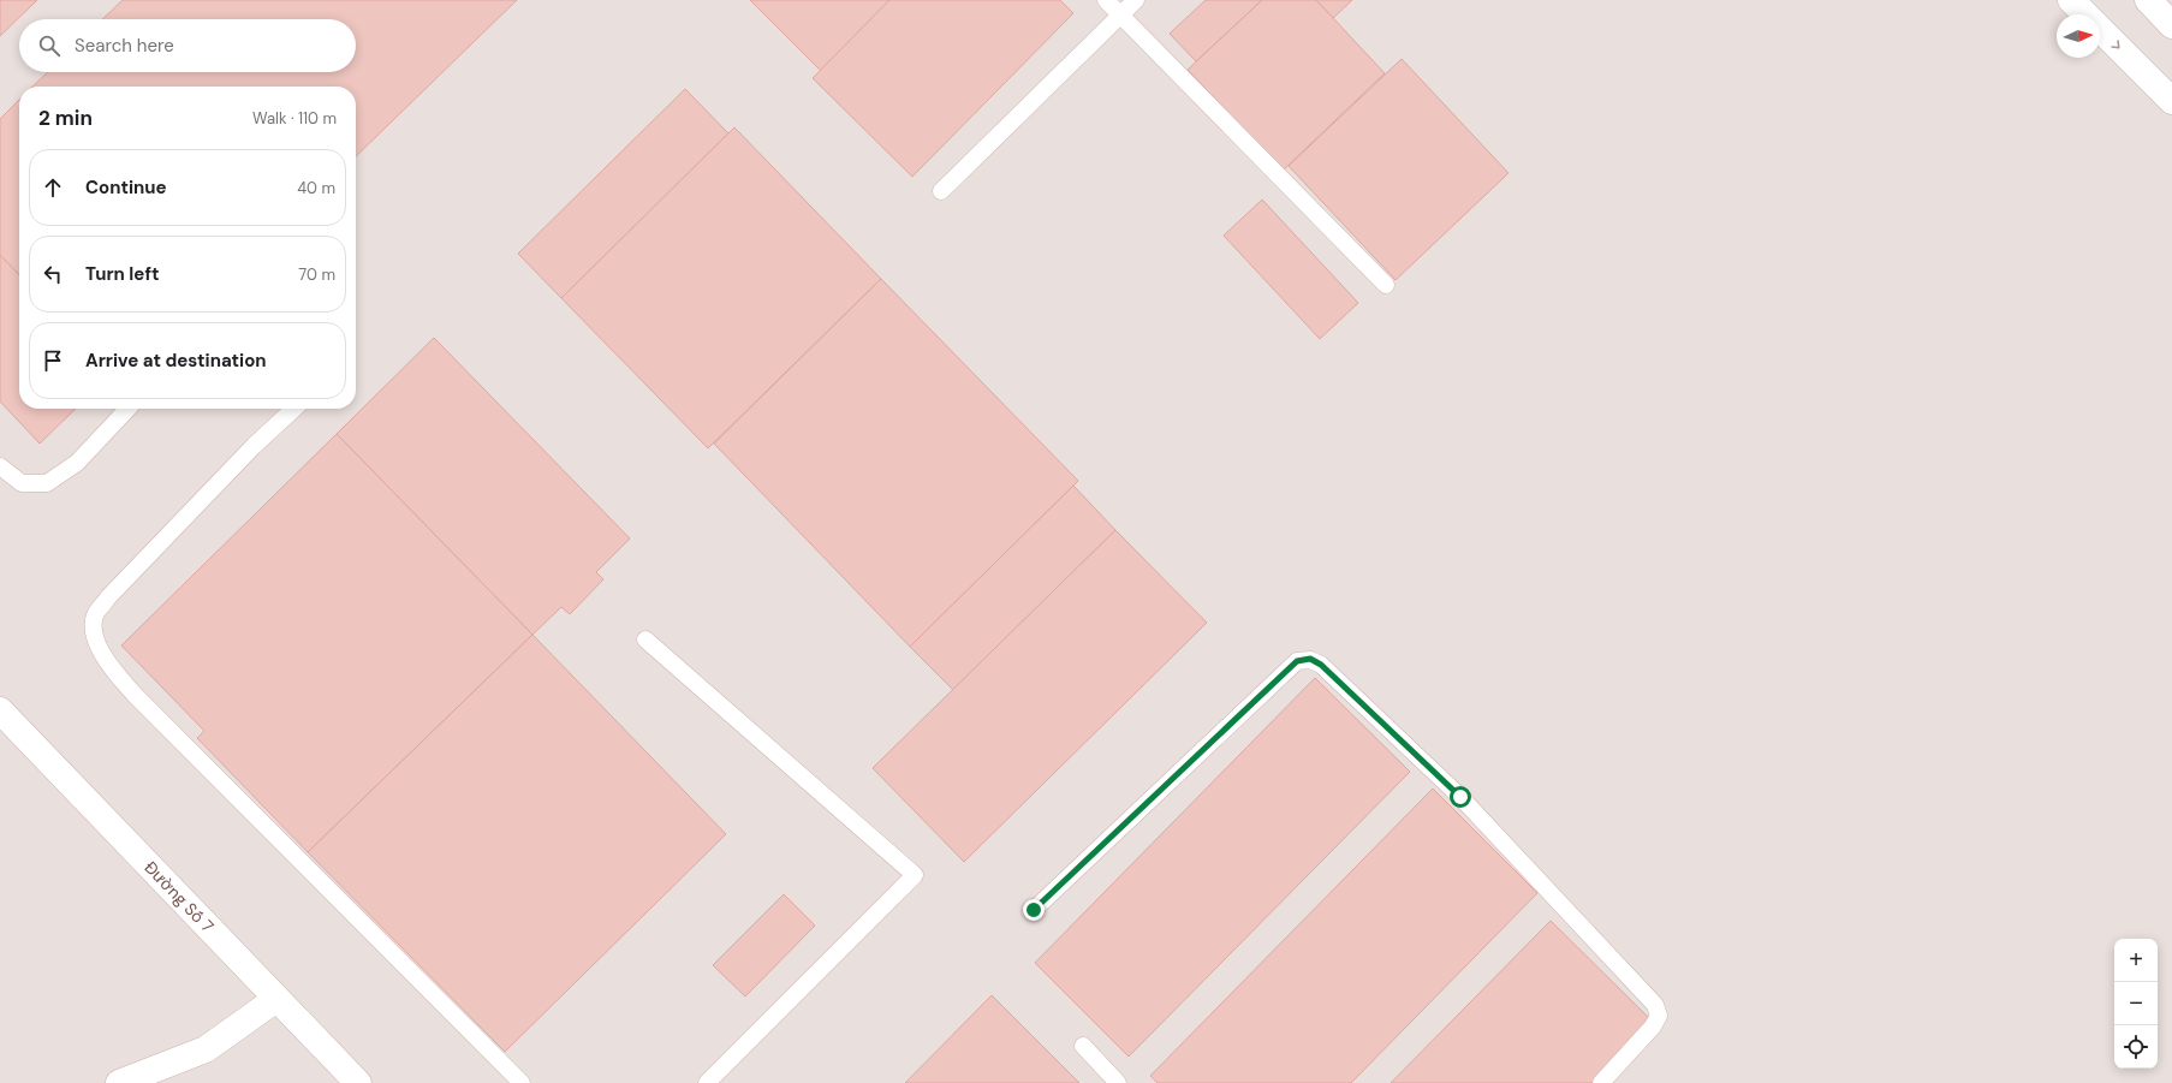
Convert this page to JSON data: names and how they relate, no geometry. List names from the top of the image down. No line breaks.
{"streets":{"street":["Đường Số 7"]},"north":"right","page":{"search":"Search here","heading":["2 min","Walk · 110 m"],"list":[["Continue","40 m"],["Turn left","70 m"],"Arrive at destination"],"map_buttons":["+","−"]}}
